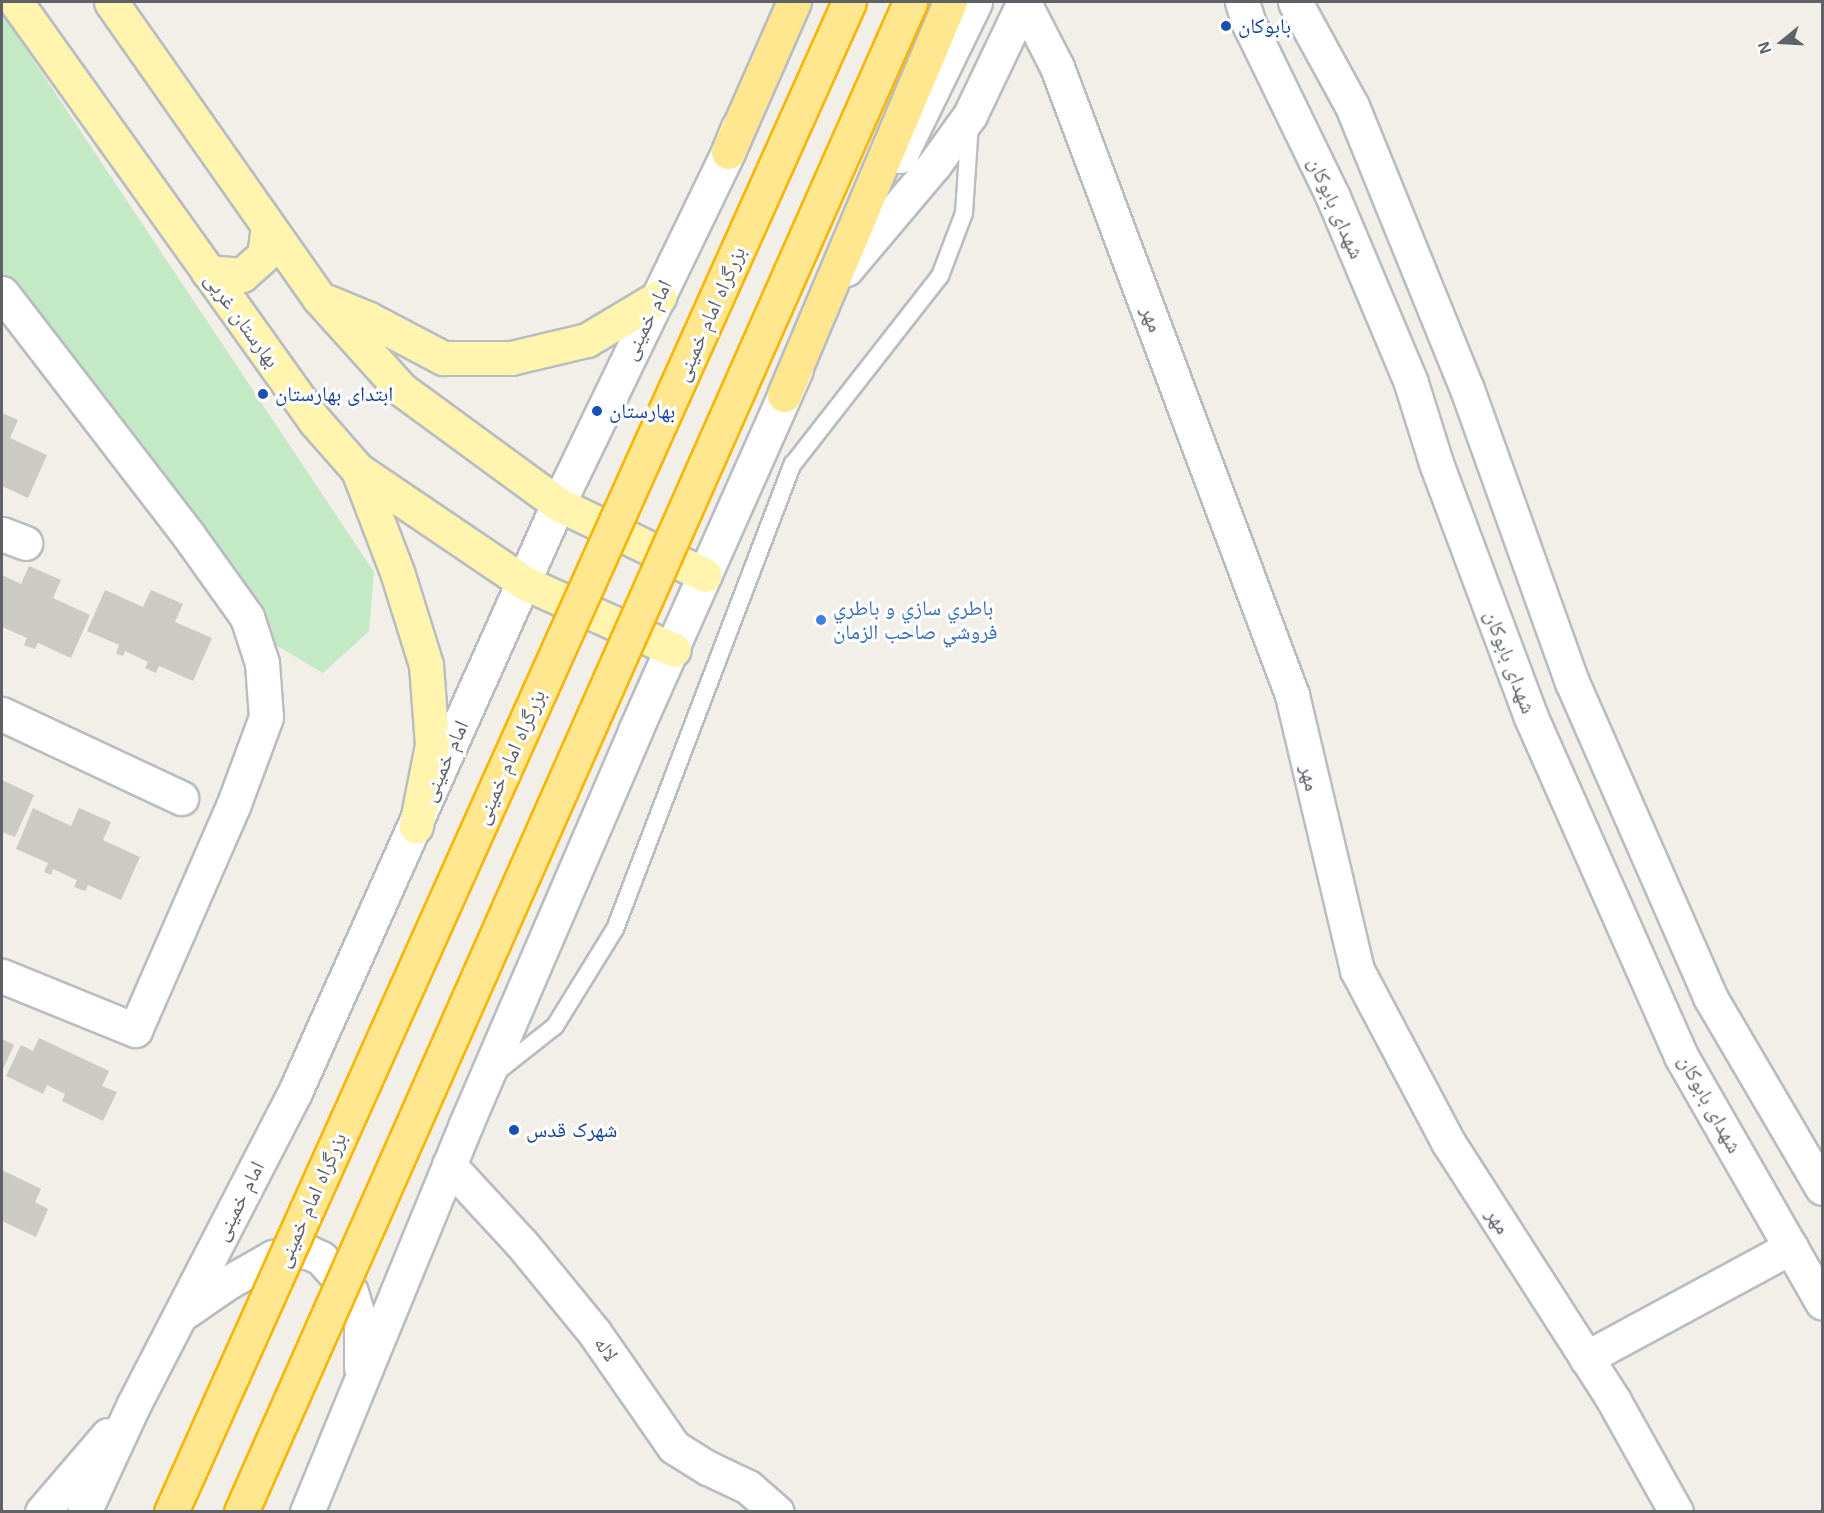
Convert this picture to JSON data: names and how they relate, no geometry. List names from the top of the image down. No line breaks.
{"streets":{"highway":["بزرگراه امام خمینی"],"main road":["بهارستان غربی"],"street":["شهدای بابوکان","مهر","امام خمینی","لاله"]},"crossings":[["بهارستان غربی","امام خمینی"]],"places":["بابوکان","ابتدای بهارستان","بهارستان","باطري سازي و باطري فروشي صاحب الزمان","شهرک قدس"],"north":"left"}
